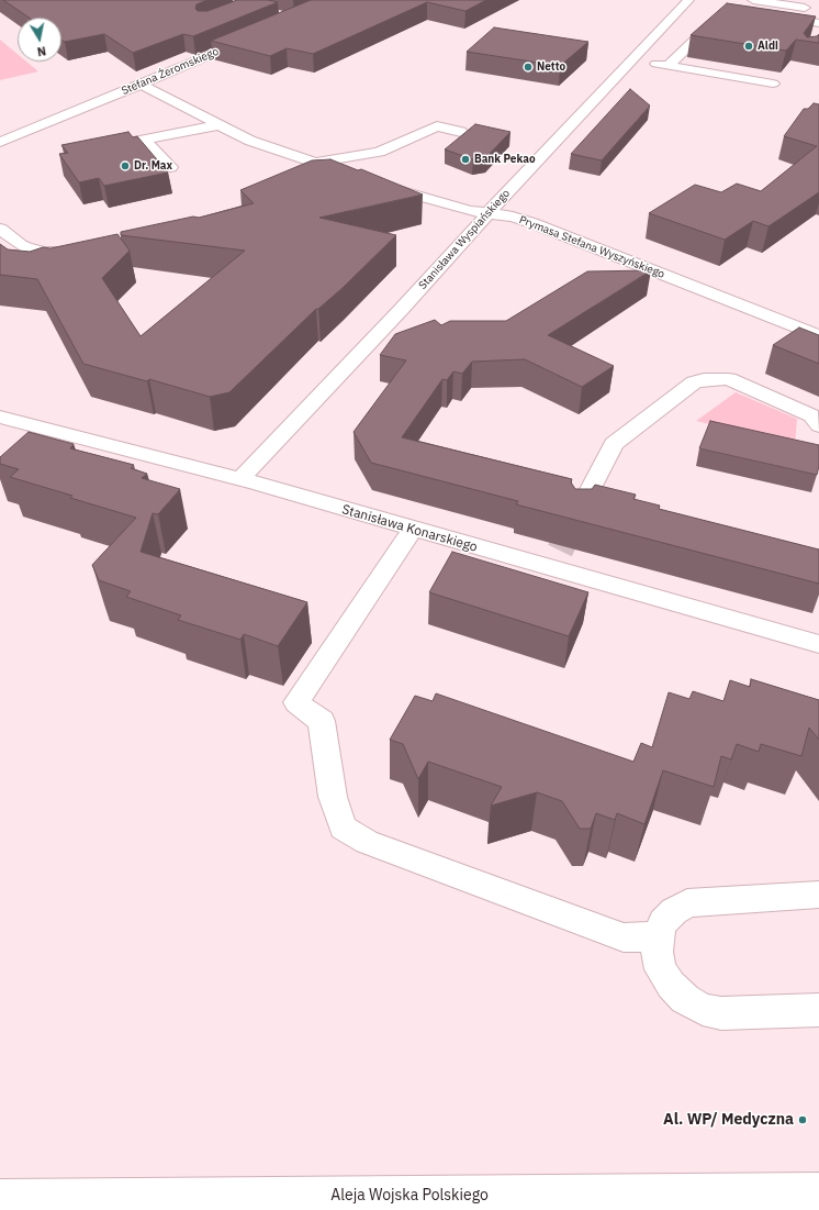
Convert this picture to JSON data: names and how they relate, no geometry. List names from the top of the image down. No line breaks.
{"streets":{"street":["Stefana Żeromskiego","Stanisława Wyspiańskiego","Prymasa Stefana Wyszyńskiego","Stanisława Konarskiego","Aleja Wojska Polskiego"]},"crossings":[["Stanisława Wyspiańskiego","Prymasa Stefana Wyszyńskiego"],["Stanisława Wyspiańskiego","Stanisława Konarskiego"]],"places":["Aldi","Netto","Bank Pekao","Dr. Max","Al. WP/ Medyczna"],"north":"bottom"}
